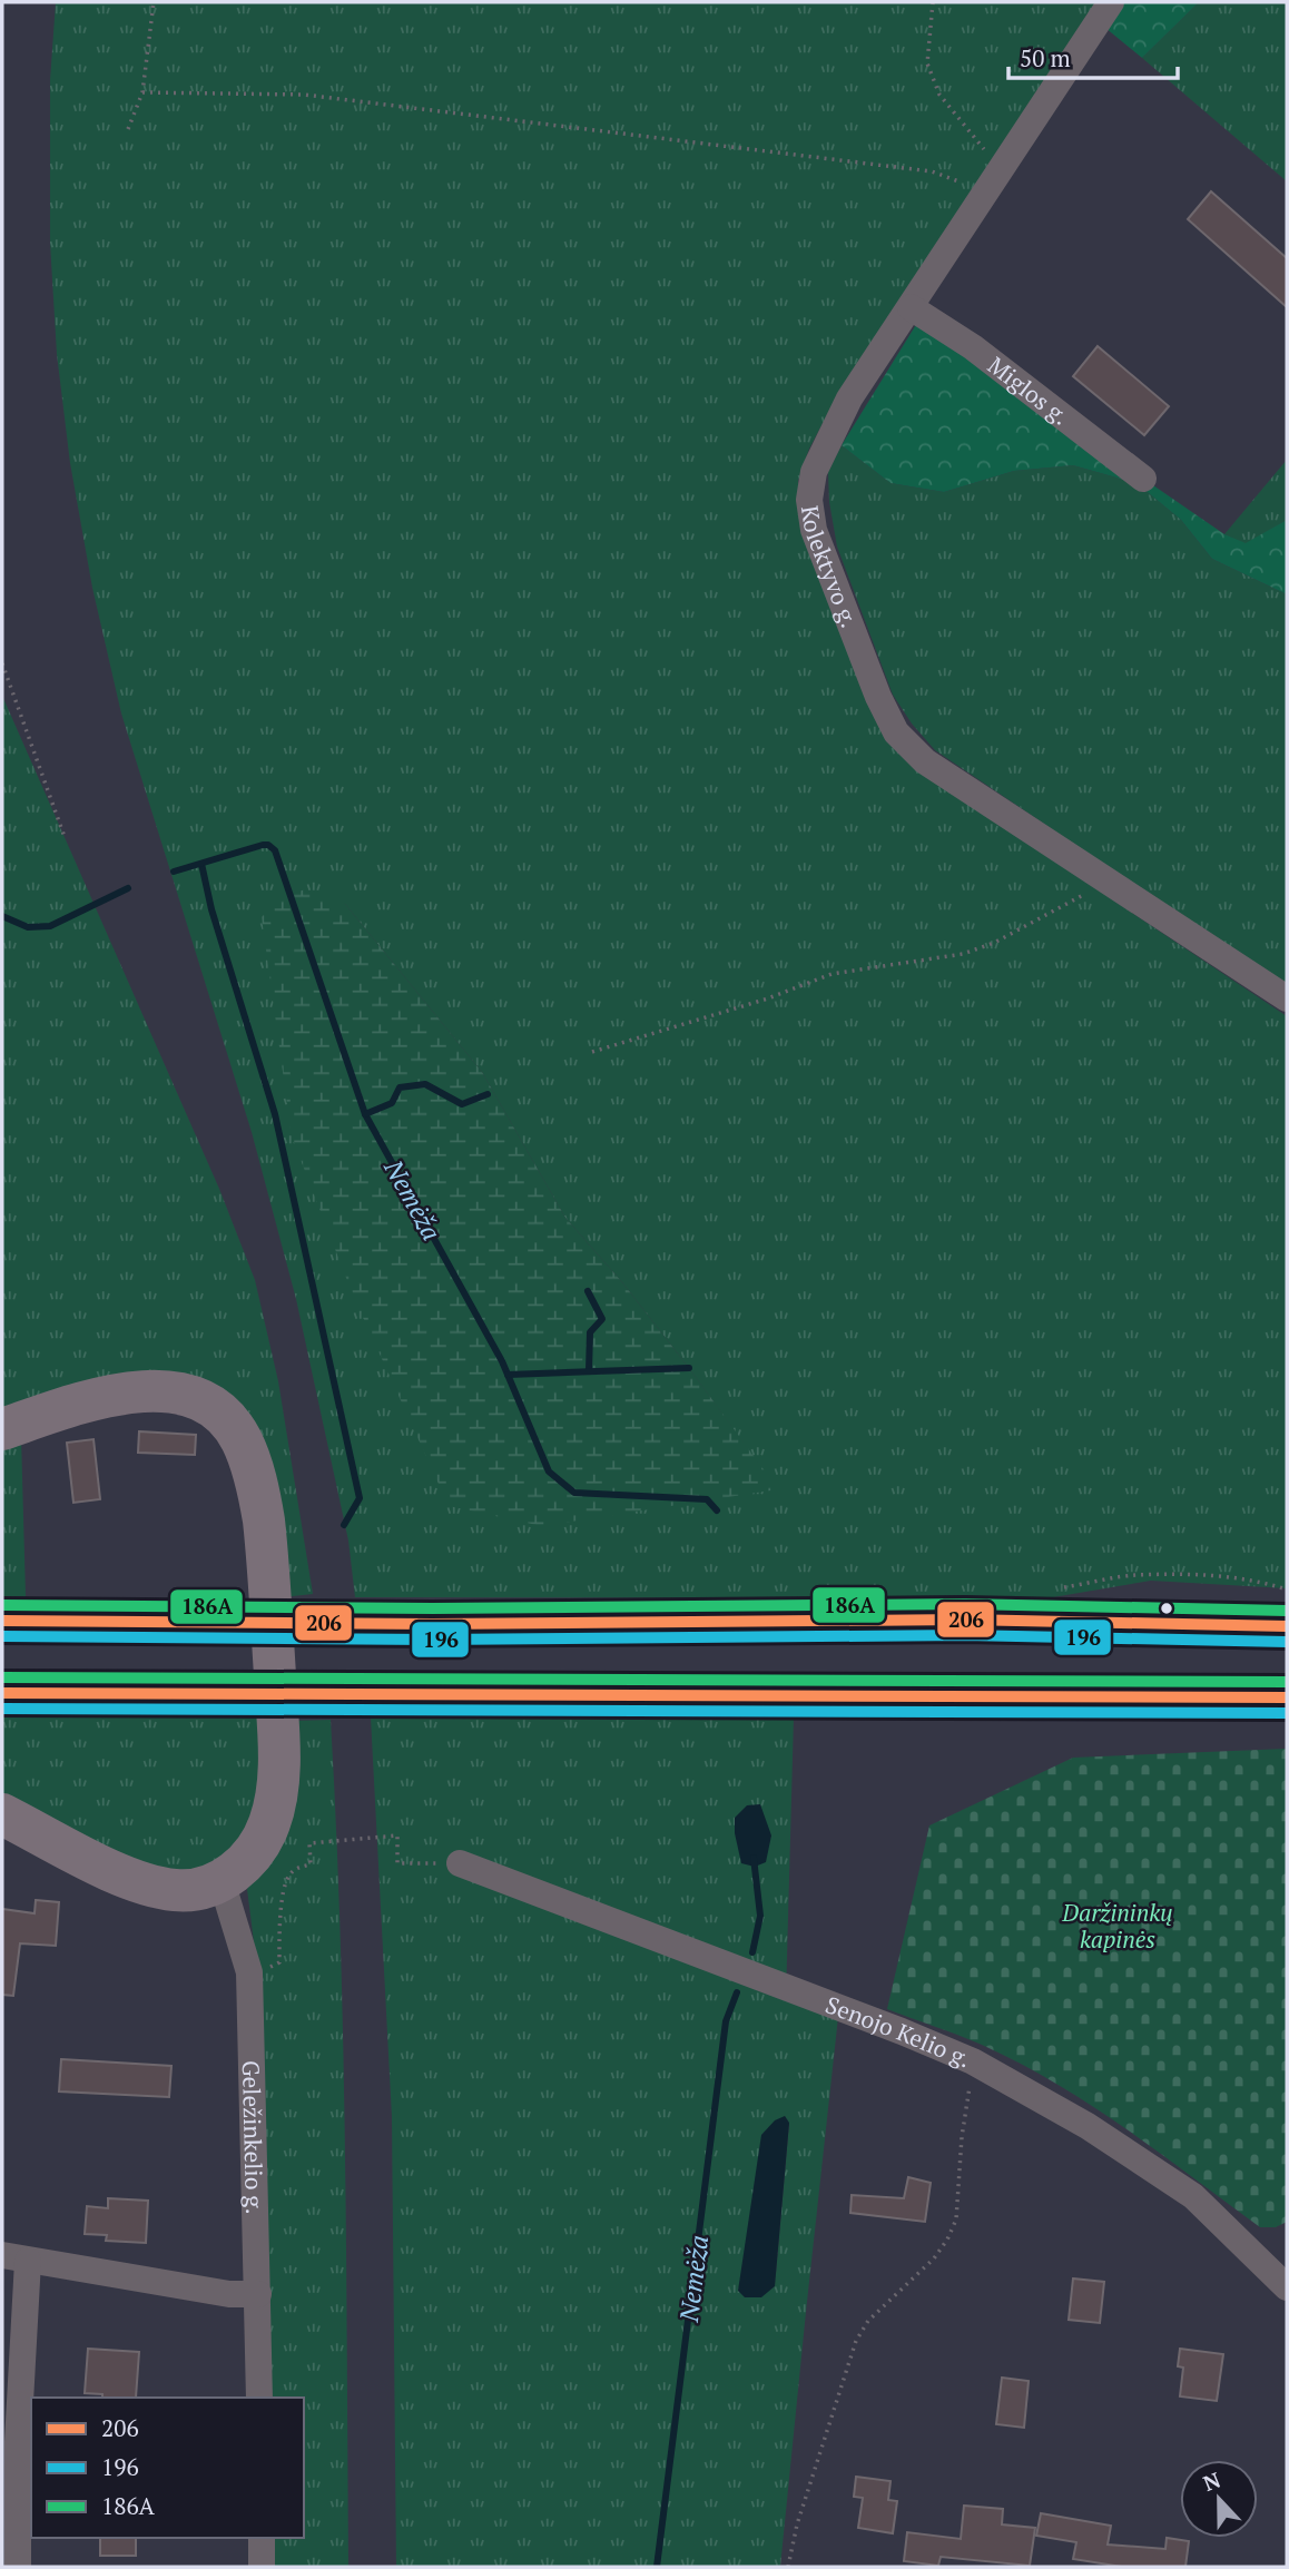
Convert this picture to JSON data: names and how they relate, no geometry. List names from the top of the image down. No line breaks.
{"streets":{"street":["Miglos g.","Kolektyvo g.","Senojo Kelio g.","Geležinkelio g."]},"crossings":[["Miglos g.","Kolektyvo g."]],"water":["Nemėža"],"parks":["Daržininkų kapinės"],"lines":["transit line 186A","transit line 206","transit line 196"],"legend":["206","196","186A"],"scale_bar":"50 m","north":"top"}
